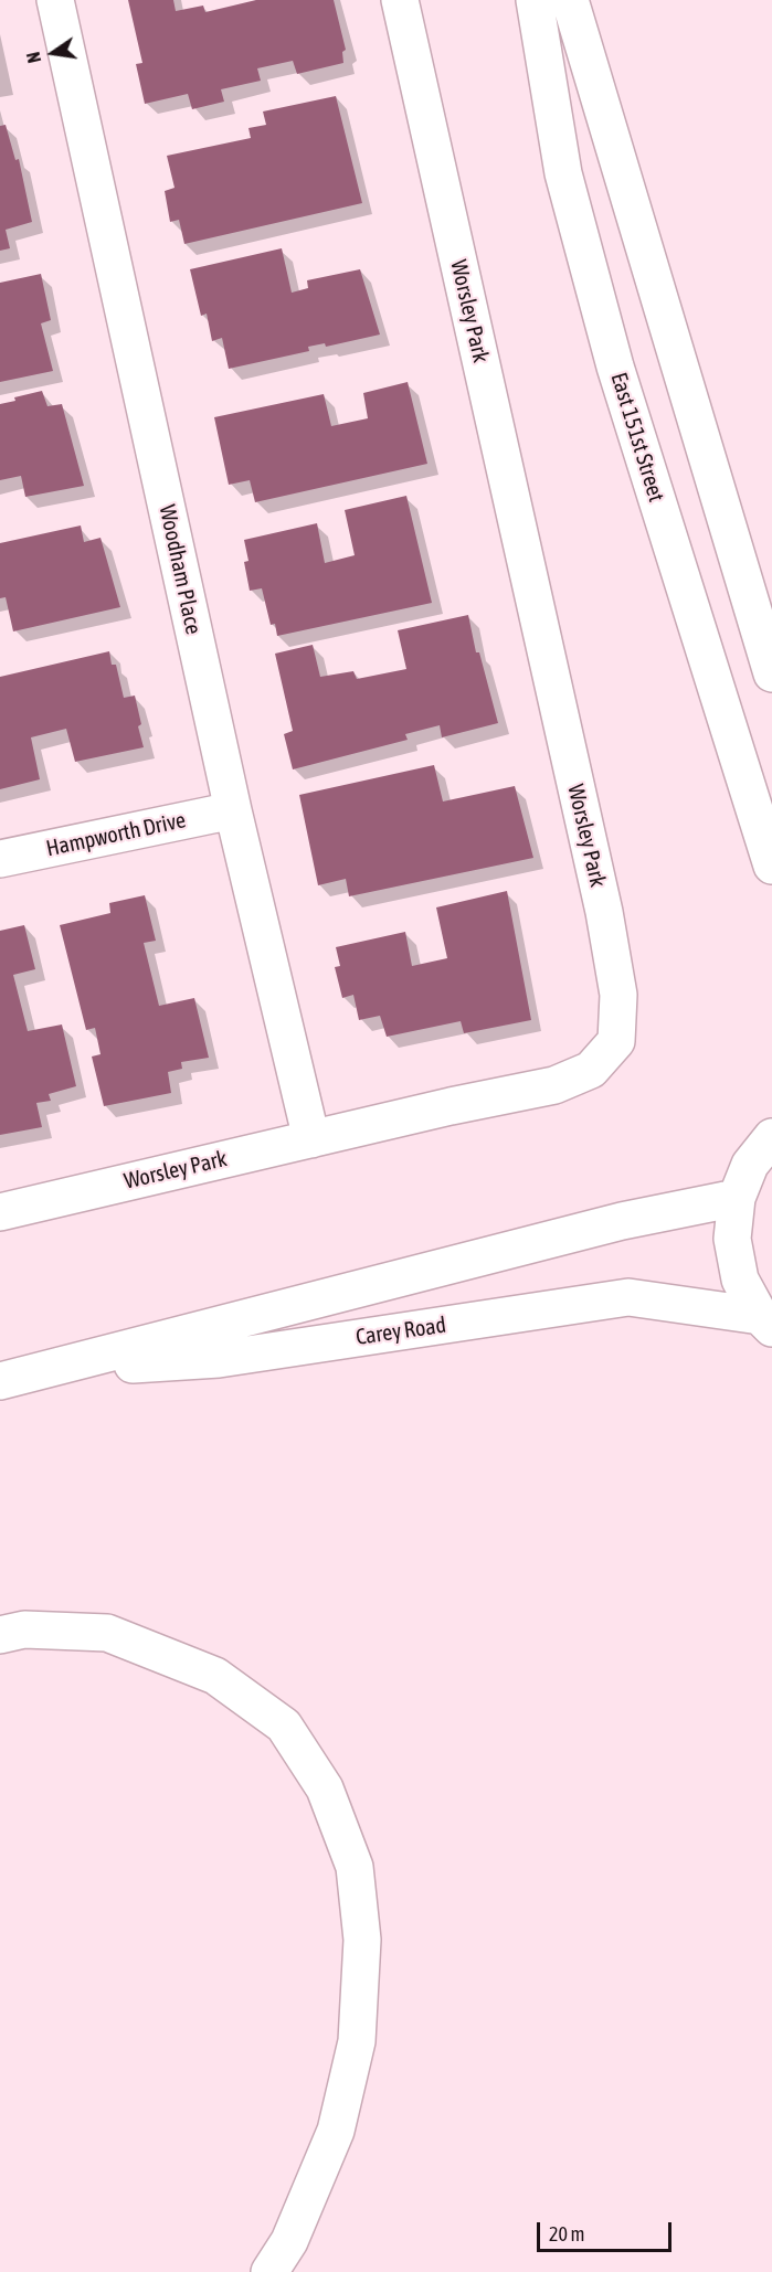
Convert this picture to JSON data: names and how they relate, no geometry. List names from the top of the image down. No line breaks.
{"streets":{"street":["Worsley Park","East 151st Street","Woodham Place","Hampworth Drive","Carey Road"]},"crossings":[["Worsley Park","Woodham Place"],["Woodham Place","Hampworth Drive"]],"scale_bar":"20 m","north":"left"}
